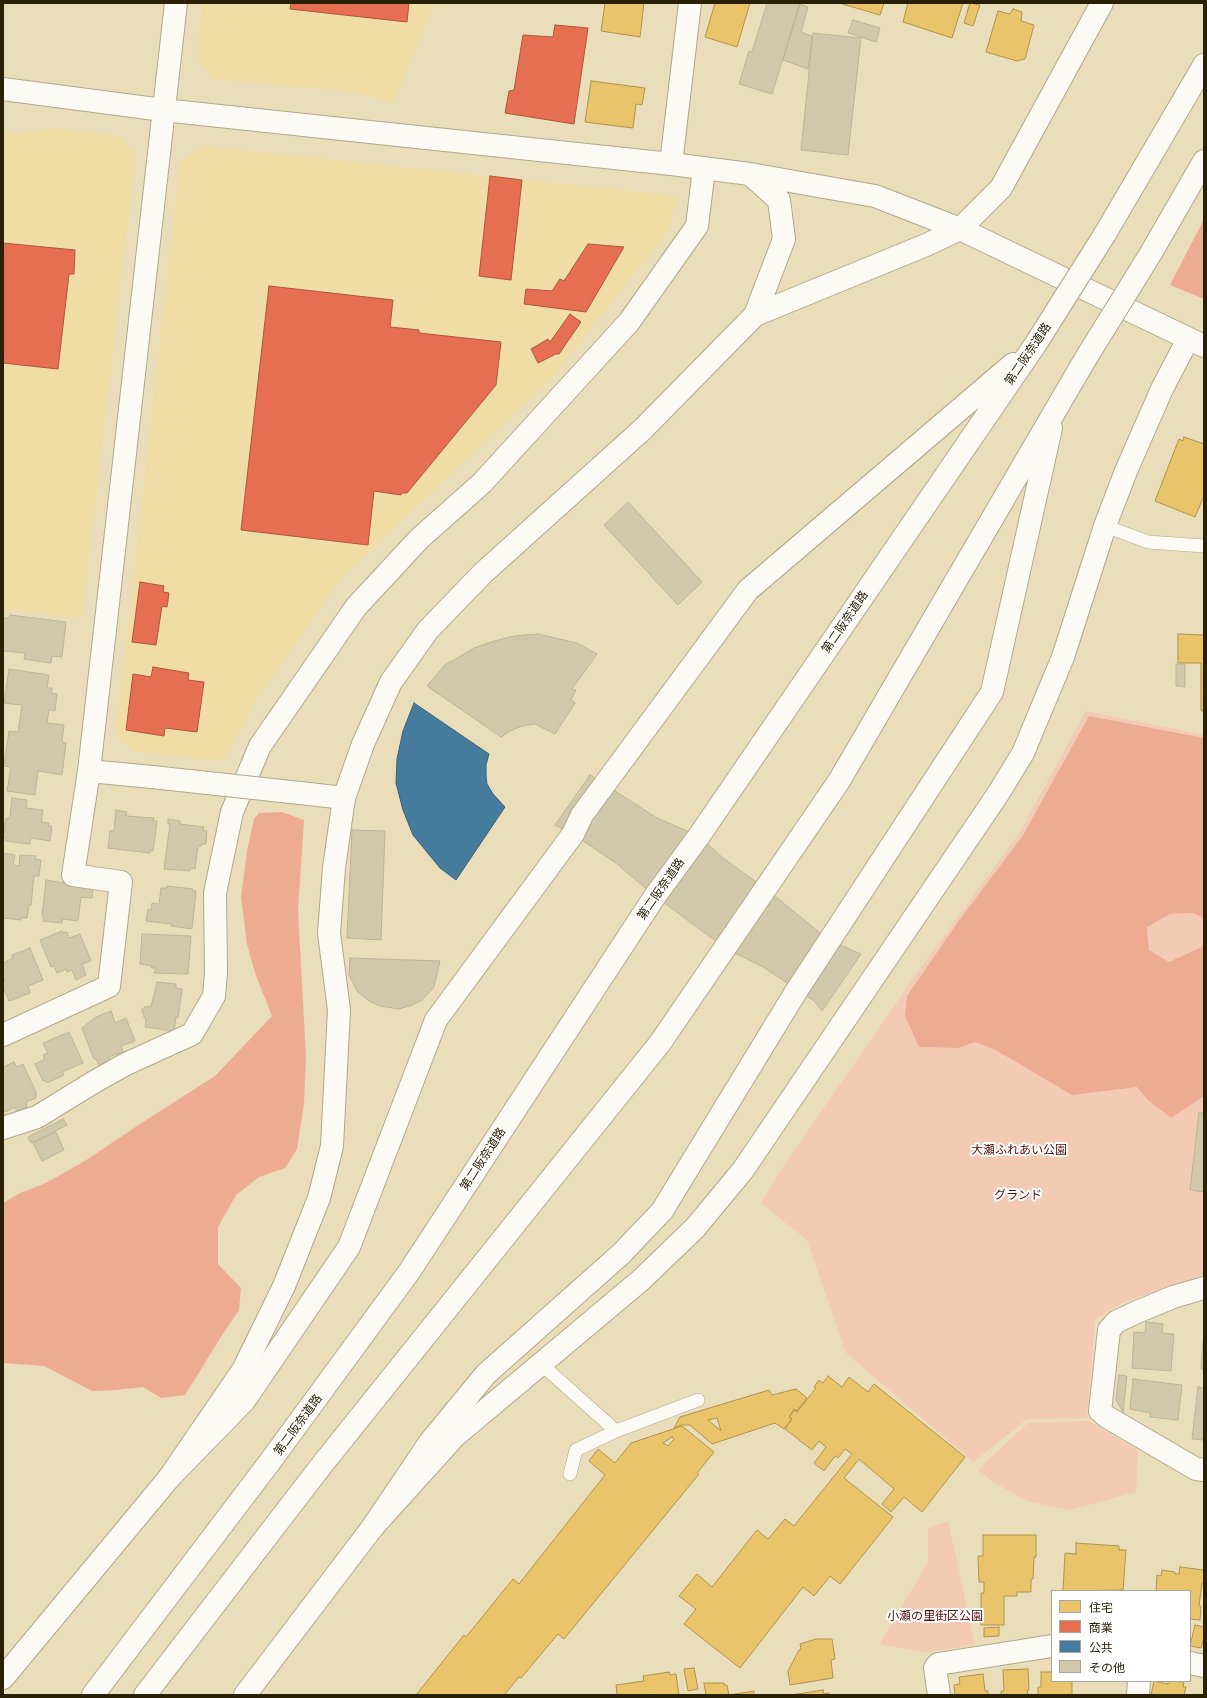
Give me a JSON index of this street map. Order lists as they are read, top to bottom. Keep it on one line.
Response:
{"streets":{"main road":["第二阪奈道路"]},"parks":["大瀬ふれあい公園","グランド","小瀬の里街区公園"],"legend":["住宅","商業","公共","その他"]}
